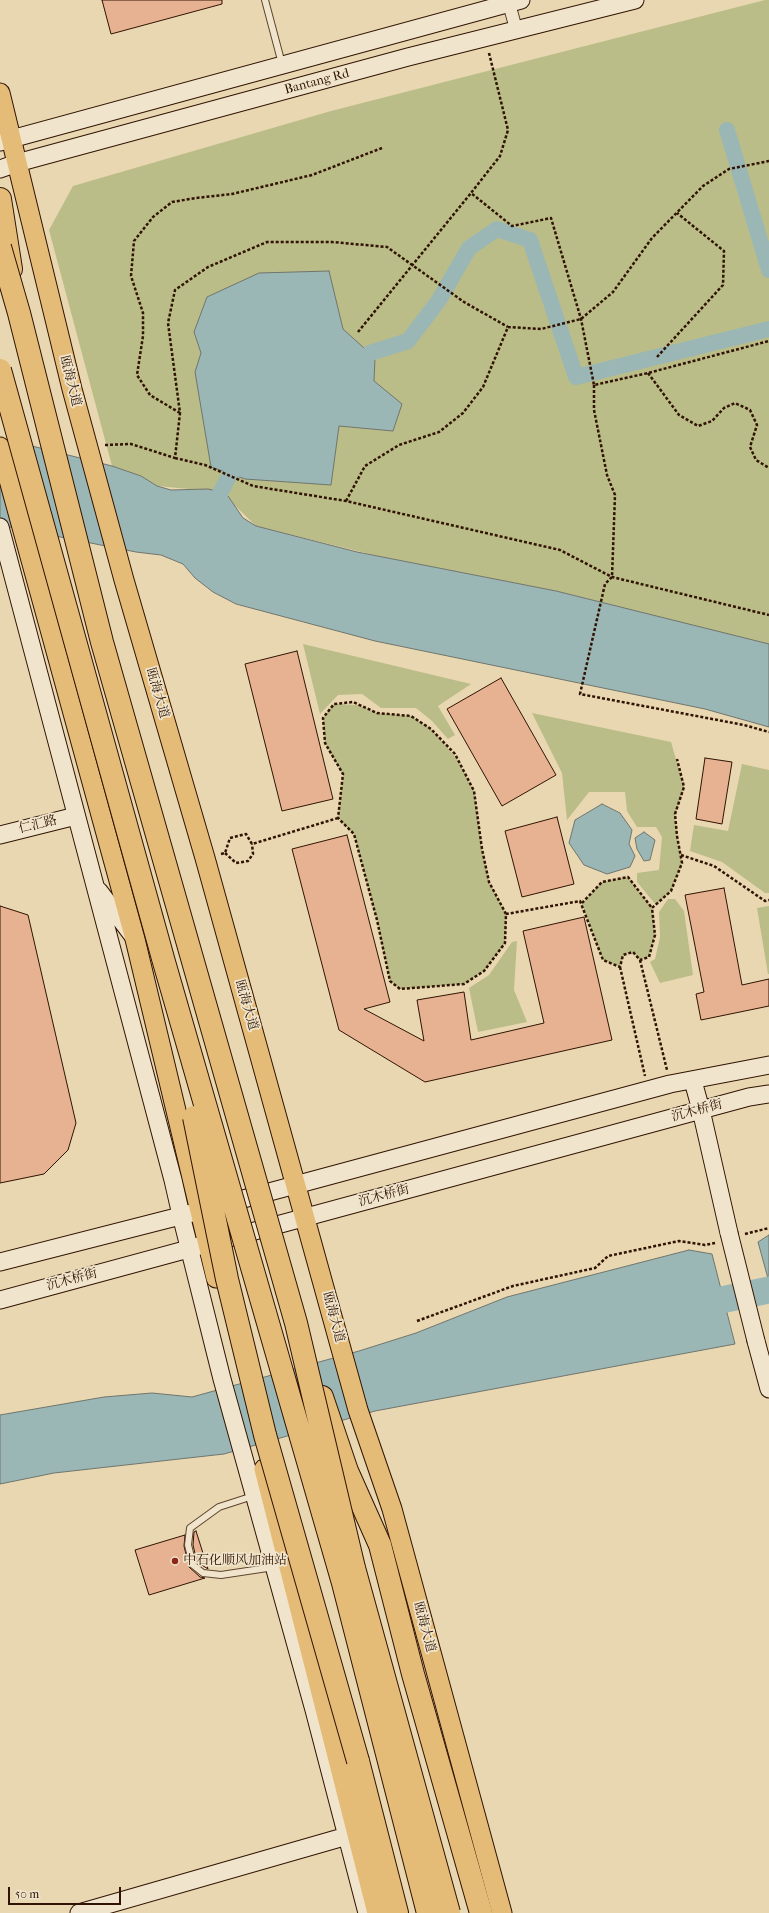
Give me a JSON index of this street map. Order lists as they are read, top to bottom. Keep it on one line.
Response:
{"streets":{"main road":["瓯海大道"],"street":["Bantang Rd","仁汇路","沉木桥街"]},"crossings":[["Bantang Rd","瓯海大道"],["瓯海大道","沉木桥街"]],"places":["中石化顺风加油站"],"scale_bar":"50 m"}
